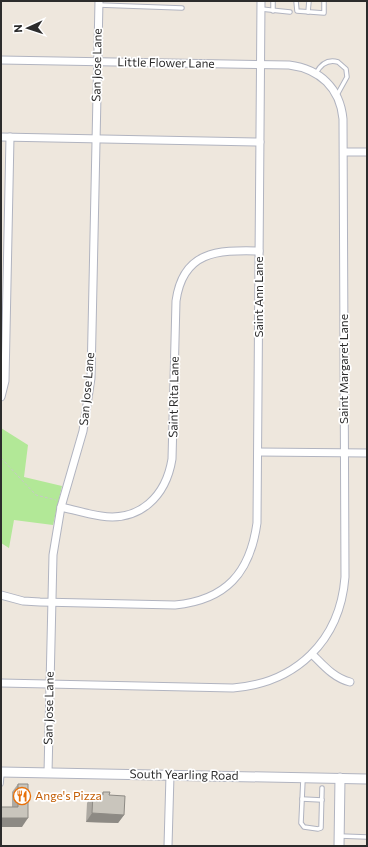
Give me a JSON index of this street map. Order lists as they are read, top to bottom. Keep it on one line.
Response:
{"streets":{"street":["Little Flower Lane","San Jose Lane","Saint Ann Lane","Saint Margaret Lane","Saint Rita Lane","South Yearling Road"]},"crossings":[["Little Flower Lane","San Jose Lane"],["Little Flower Lane","Saint Ann Lane"],["Little Flower Lane","Saint Margaret Lane"],["San Jose Lane","Saint Ann Lane"],["San Jose Lane","Saint Margaret Lane"],["San Jose Lane","Saint Rita Lane"],["San Jose Lane","South Yearling Road"],["Saint Ann Lane","Saint Rita Lane"]],"places":{"restaurant":["Ange's Pizza"]},"north":"left"}
